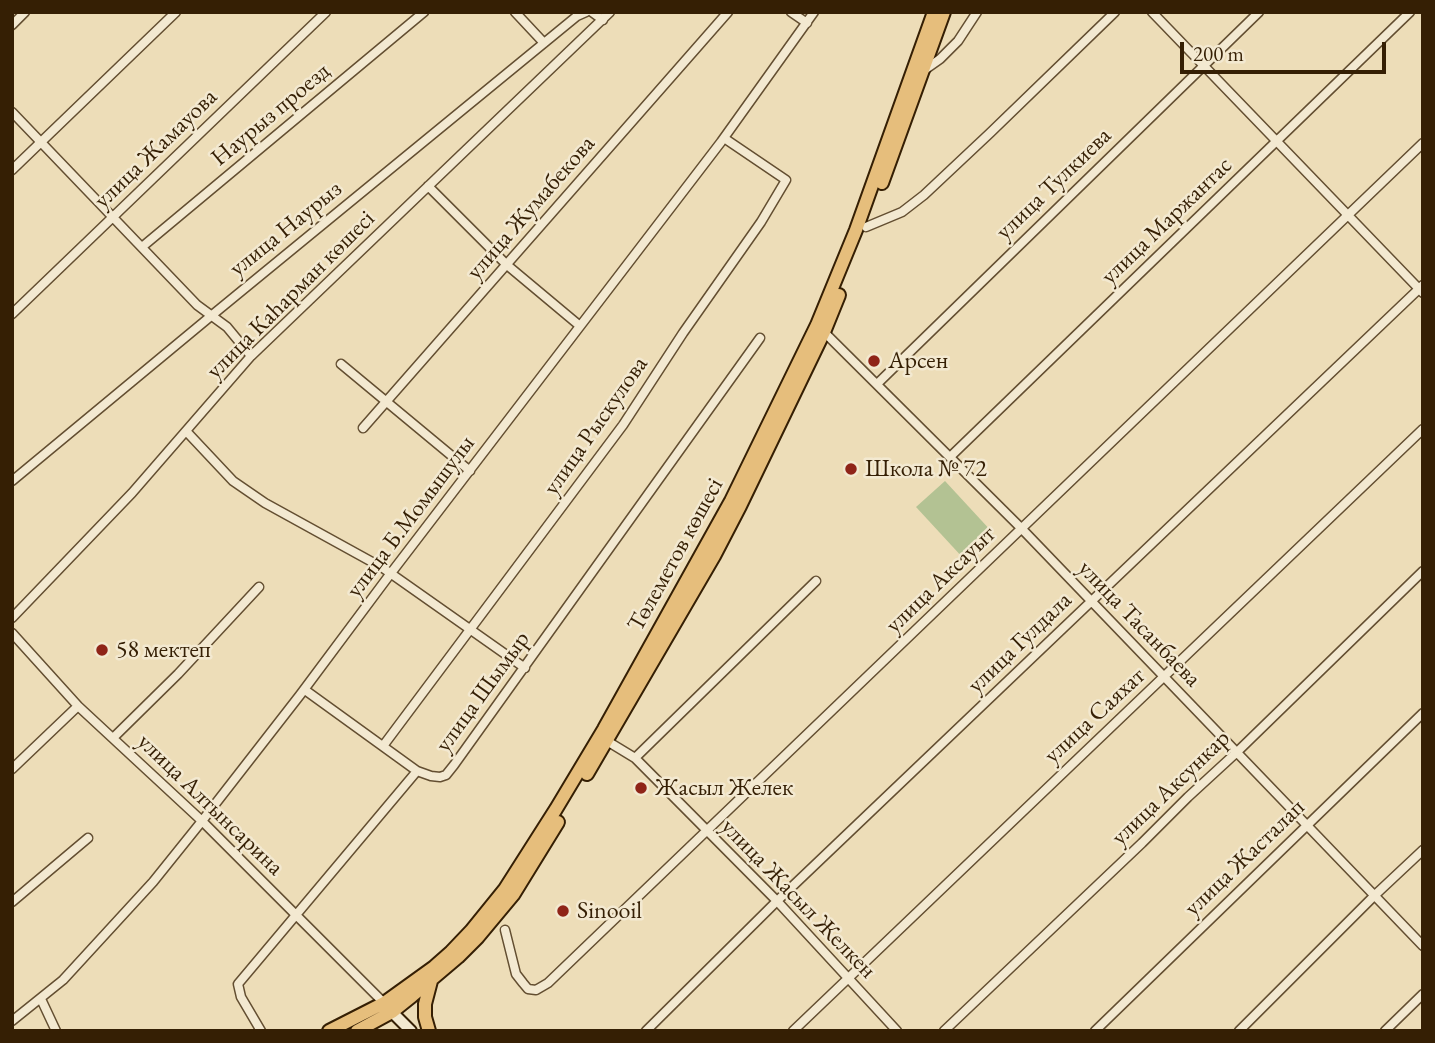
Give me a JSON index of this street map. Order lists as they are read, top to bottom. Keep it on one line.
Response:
{"streets":{"main road":["Төлеметов көшесі"],"street":["Наурыз проезд","улица Жамауова","улица Тулкиева","улица Жумабекова","улица Маржантас","улица Наурыз","улица Каһарман көшесі","улица Рыскулова","улица Б.Момышулы","улица Аксауыт","улица Тасанбаева","улица Гулдала","улица Шымыр","улица Саяхат","улица Аксункар","улица Алтынсарина","улица Жасталап","улица Жасыл Желкен"]},"crossings":[["улица Тулкиева","улица Тасанбаева"],["улица Маржантас","улица Тасанбаева"],["улица Рыскулова","улица Б.Момышулы"],["улица Б.Момышулы","улица Алтынсарина"],["Төлеметов көшесі","улица Тасанбаева"],["Төлеметов көшесі","улица Алтынсарина"],["Төлеметов көшесі","улица Жасыл Желкен"],["улица Аксауыт","улица Тасанбаева"],["улица Аксауыт","улица Жасыл Желкен"],["улица Тасанбаева","улица Гулдала"],["улица Тасанбаева","улица Саяхат"],["улица Тасанбаева","улица Аксункар"],["улица Тасанбаева","улица Жасталап"],["улица Гулдала","улица Жасыл Желкен"],["улица Шымыр","улица Алтынсарина"],["улица Саяхат","улица Жасыл Желкен"]],"places":["Арсен","Школа № 72","58 мектеп","Жасыл Желек","Sinooil"],"scale_bar":"200 m"}
